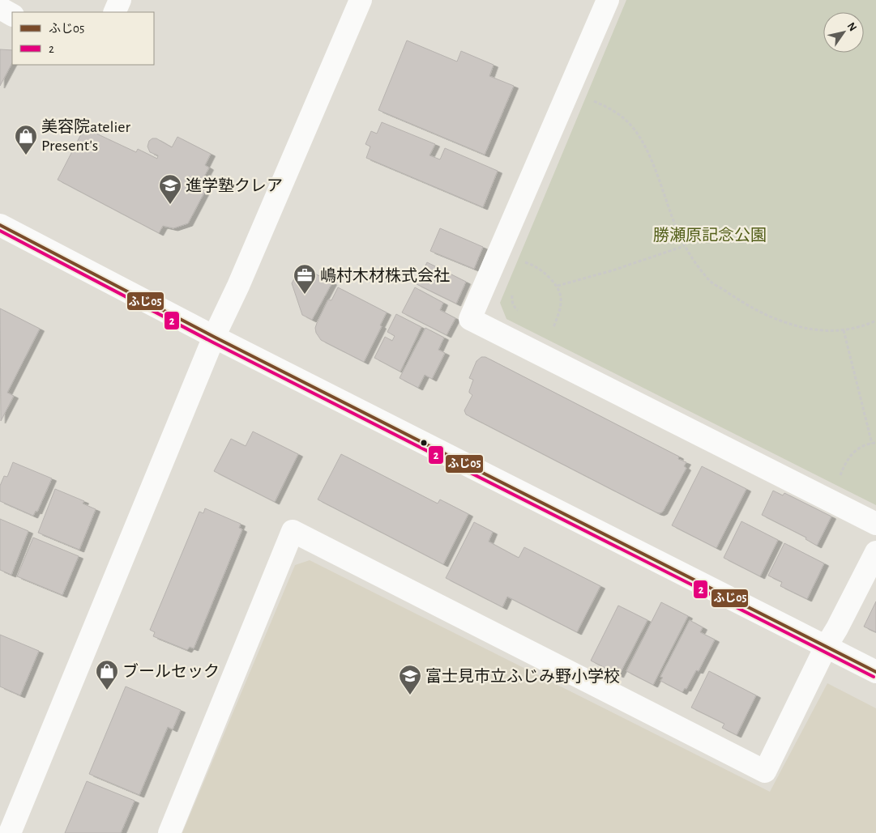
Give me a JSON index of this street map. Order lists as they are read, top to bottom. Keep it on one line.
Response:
{"parks":["勝瀬原記念公園"],"places":{"shop":["美容院atelier Present's","ブールセック"],"school or university":["進学塾クレア","富士見市立ふじみ野小学校"],"office":["嶋村木材株式会社"]},"lines":["transit line ふじ05","transit line 2"],"legend":["ふじ05","2"],"north":"top right"}
